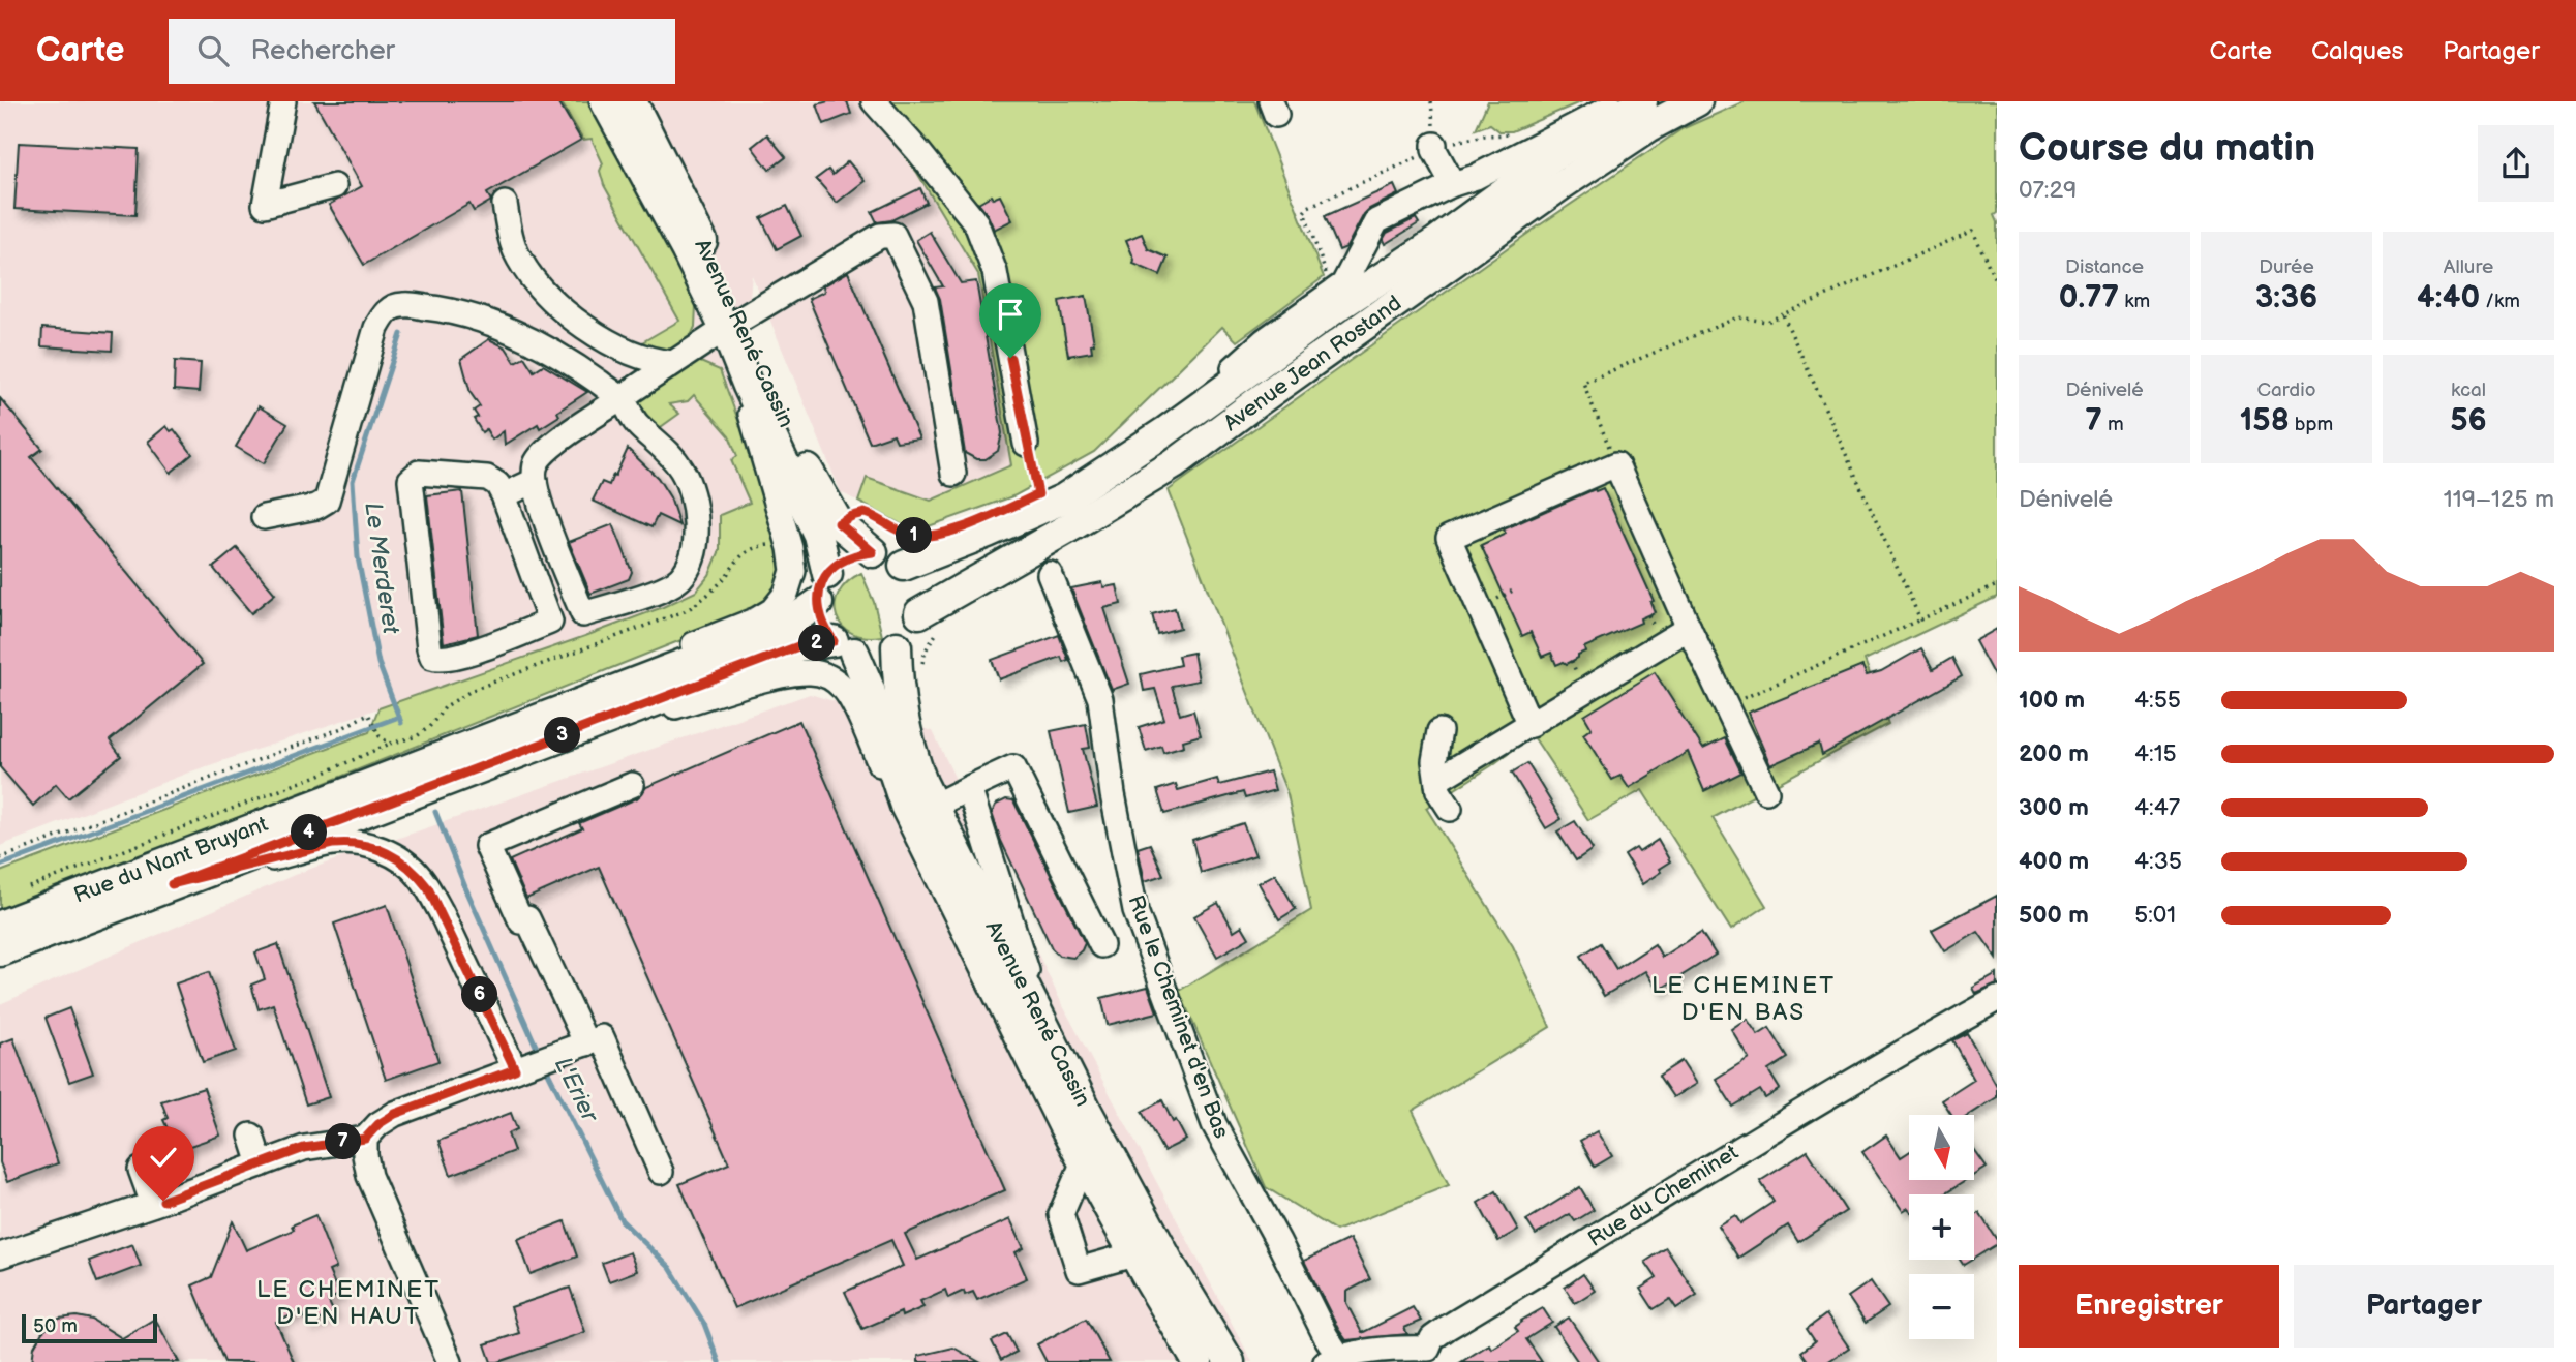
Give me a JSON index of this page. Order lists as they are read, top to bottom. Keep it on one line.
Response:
{"streets":{"main road":["Avenue René Cassin","Avenue Jean Rostand","Rue du Nant Bruyant"],"street":["Rue le Cheminet d'en Bas","Rue du Cheminet"]},"crossings":[["Avenue René Cassin","Avenue Jean Rostand"],["Avenue René Cassin","Rue du Nant Bruyant"],["Avenue Jean Rostand","Rue du Nant Bruyant"],["Rue le Cheminet d'en Bas","Rue du Cheminet"]],"districts":["LE CHEMINET D'EN BAS","LE CHEMINET D'EN HAUT"],"water":["Le Merderet","L'Erier"],"scale_bar":"50 m","north":"bottom","page":{"header":"Carte","search":"Rechercher","nav":["Carte","Calques","Partager"],"heading":["Course du matin","07:29"],"stats":[["Distance","0.77 km"],["Durée","3:36"],["Allure","4:40 /km"],["Dénivelé","7 m"],["Cardio","158 bpm"],["kcal","56"]],"chart":["Dénivelé","119–125 m"],"pins":["1","2","3","4","6","7"],"list":[{"name":"100 m","note":"4:55"},{"name":"200 m","note":"4:15"},{"name":"300 m","note":"4:47"},{"name":"400 m","note":"4:35"},{"name":"500 m","note":"5:01"}],"map_buttons":["+","−"],"buttons":["Enregistrer","Partager"],"scale":"50 m"}}
